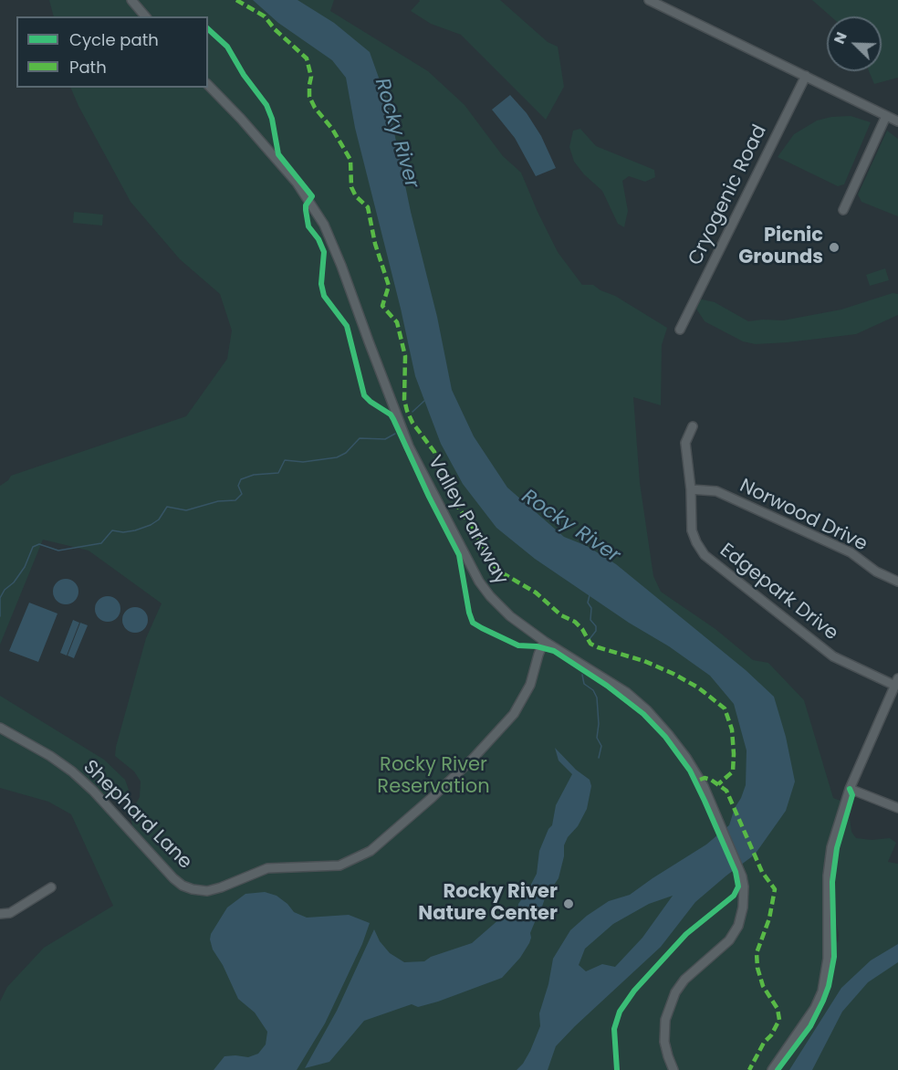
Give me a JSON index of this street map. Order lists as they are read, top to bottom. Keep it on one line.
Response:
{"streets":{"street":["Cryogenic Road","Norwood Drive","Valley Parkway","Edgepark Drive","Shephard Lane"]},"crossings":[["Norwood Drive","Edgepark Drive"],["Valley Parkway","Shephard Lane"]],"water":["Rocky River"],"parks":["Rocky River Reservation"],"places":["Picnic Grounds","Rocky River Nature Center"],"legend":["Cycle path","Path"],"north":"top left"}
